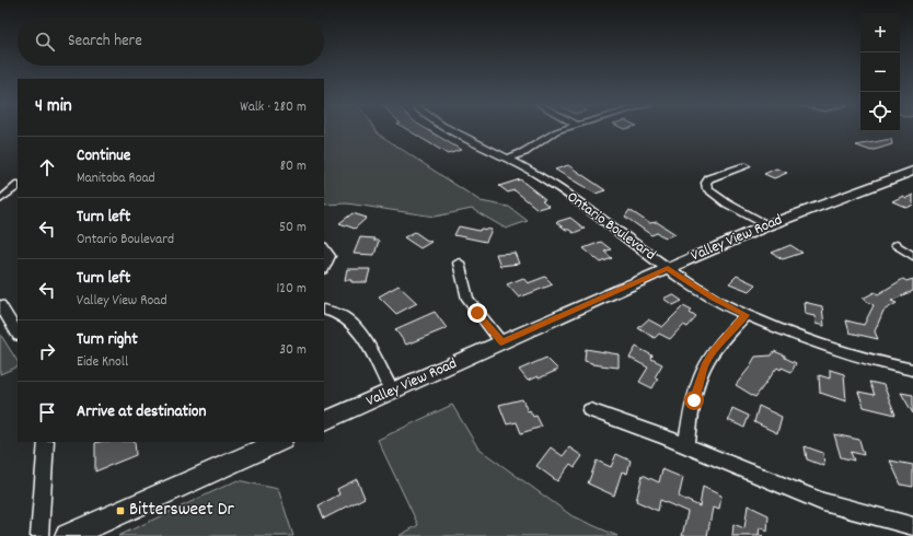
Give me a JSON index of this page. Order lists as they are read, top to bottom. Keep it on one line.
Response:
{"streets":{"main road":["Valley View Road"],"street":["Ontario Boulevard"]},"crossings":[["Ontario Boulevard","Valley View Road"]],"places":{"transit":["Bittersweet Dr"]},"page":{"map_buttons":["+","−"],"search":"Search here","heading":["4 min","Walk · 280 m"],"list":[["Continue","Manitoba Road","80 m"],["Turn left","Ontario Boulevard","50 m"],["Turn left","Valley View Road","120 m"],["Turn right","Eide Knoll","30 m"],"Arrive at destination"]}}
